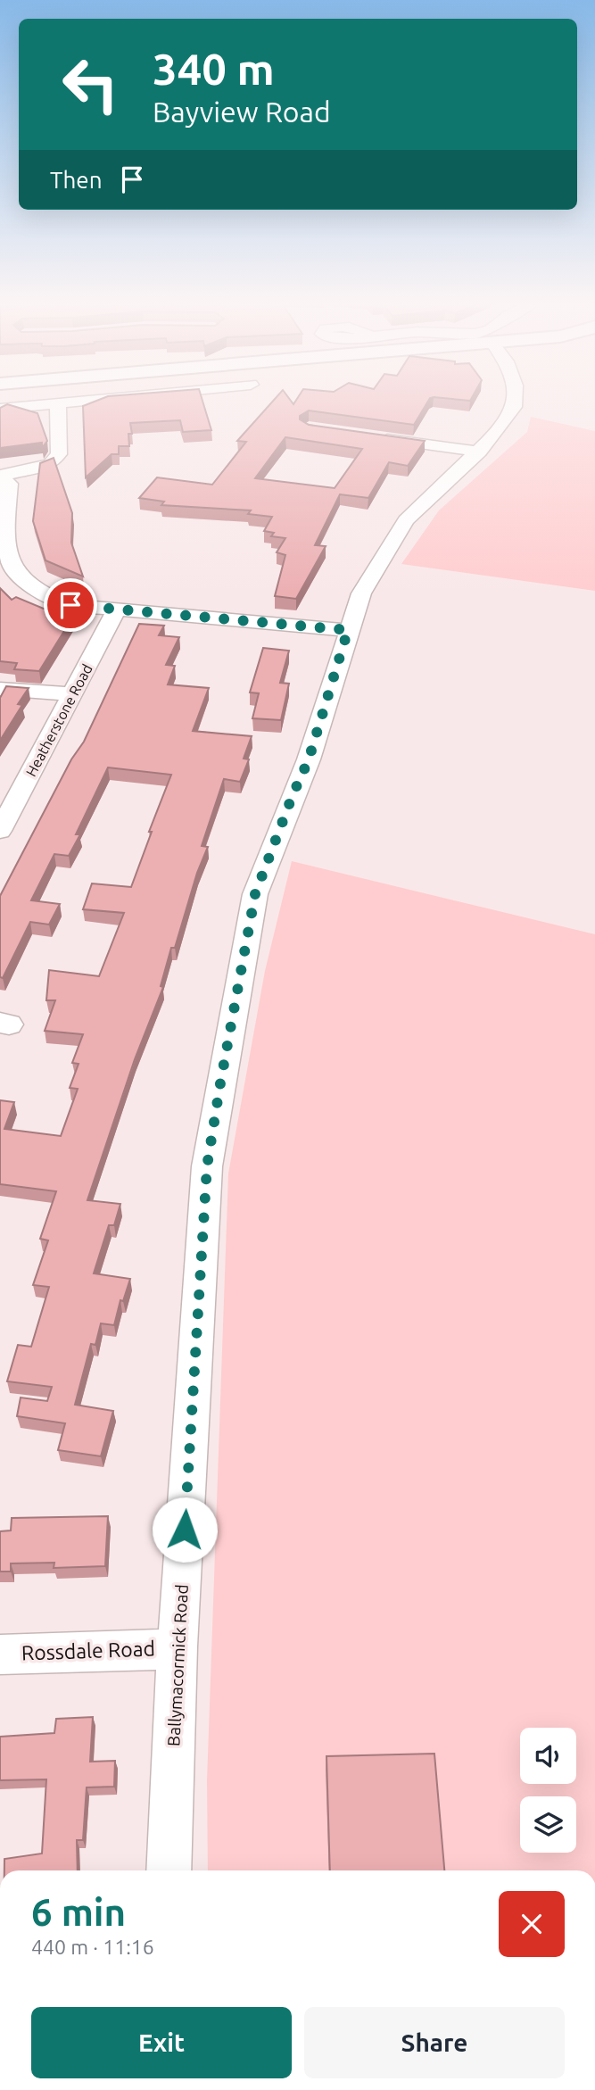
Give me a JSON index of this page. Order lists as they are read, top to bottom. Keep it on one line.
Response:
{"streets":{"street":["Heatherstone Road","Rossdale Road","Ballymacormick Road"]},"crossings":[["Rossdale Road","Ballymacormick Road"]],"page":{"turn":["340 m","Bayview Road"],"then":"Then","heading":["6 min","440 m · 11:16"],"buttons":["Exit","Share"]}}
